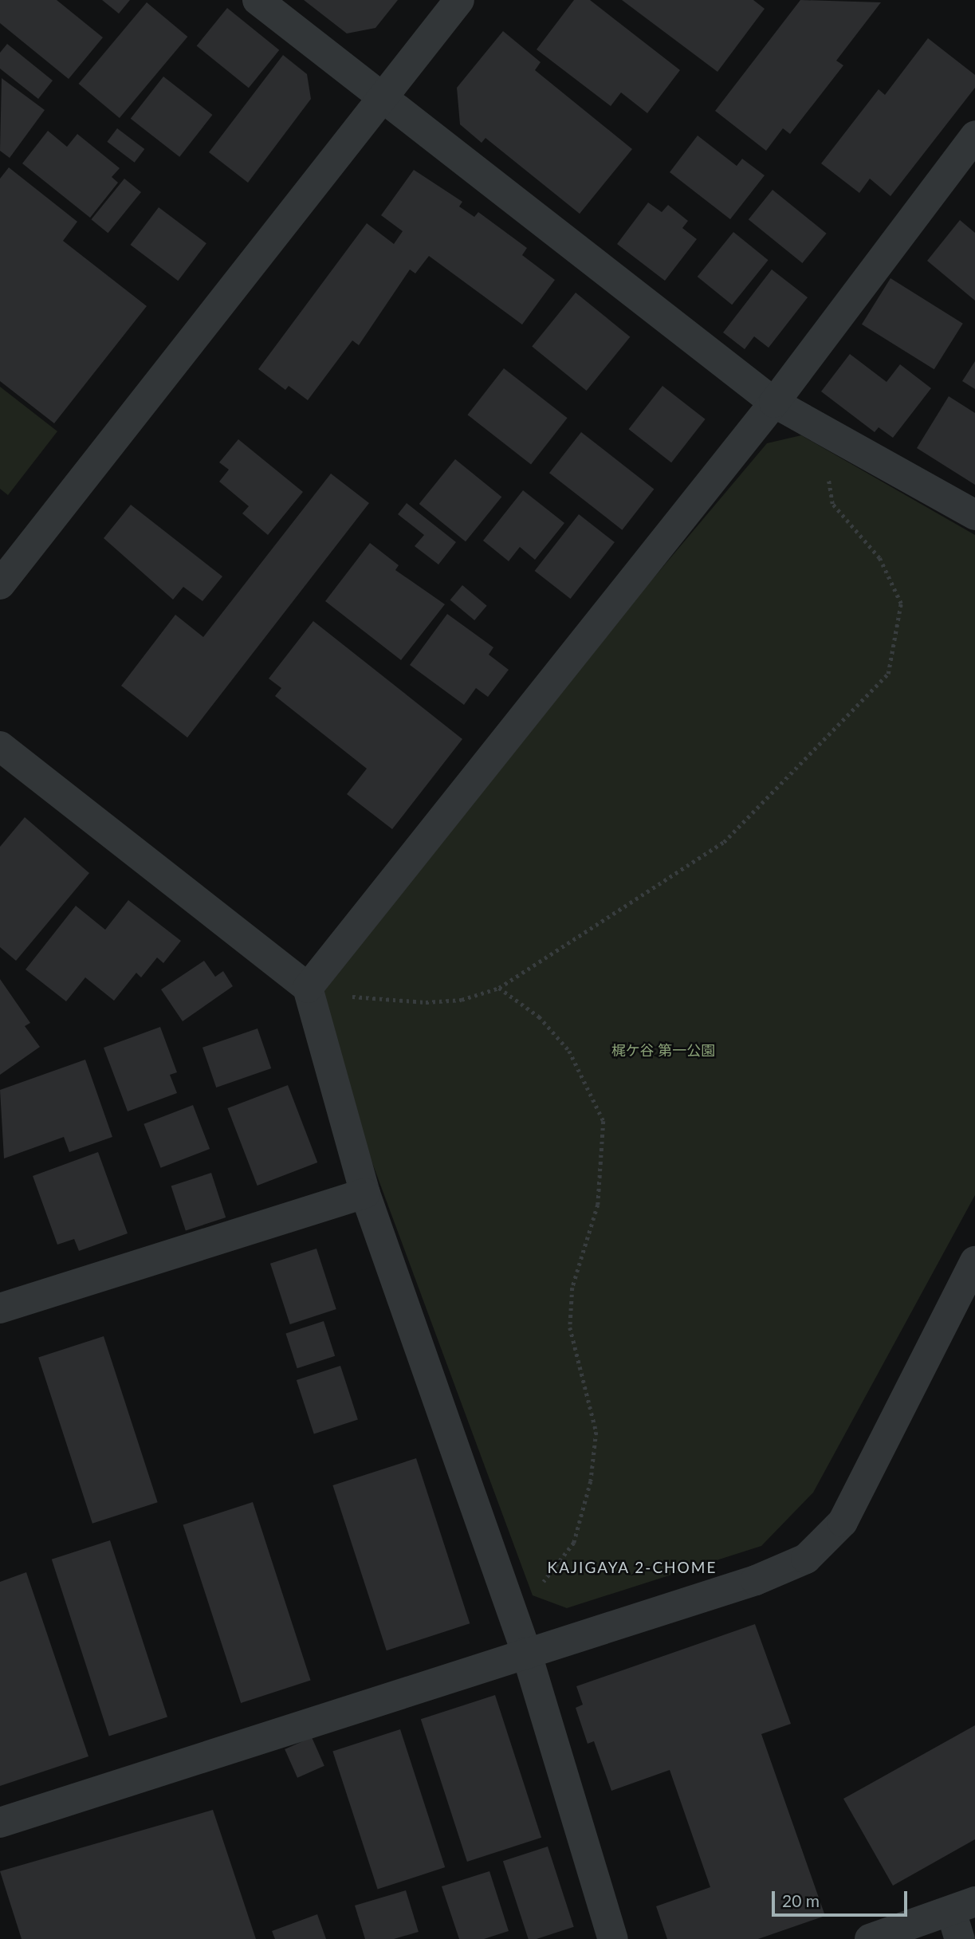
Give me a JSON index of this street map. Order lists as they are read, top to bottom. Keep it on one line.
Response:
{"districts":["KAJIGAYA 2-CHOME"],"parks":["梶ケ谷 第一公園"],"scale_bar":"20 m"}
